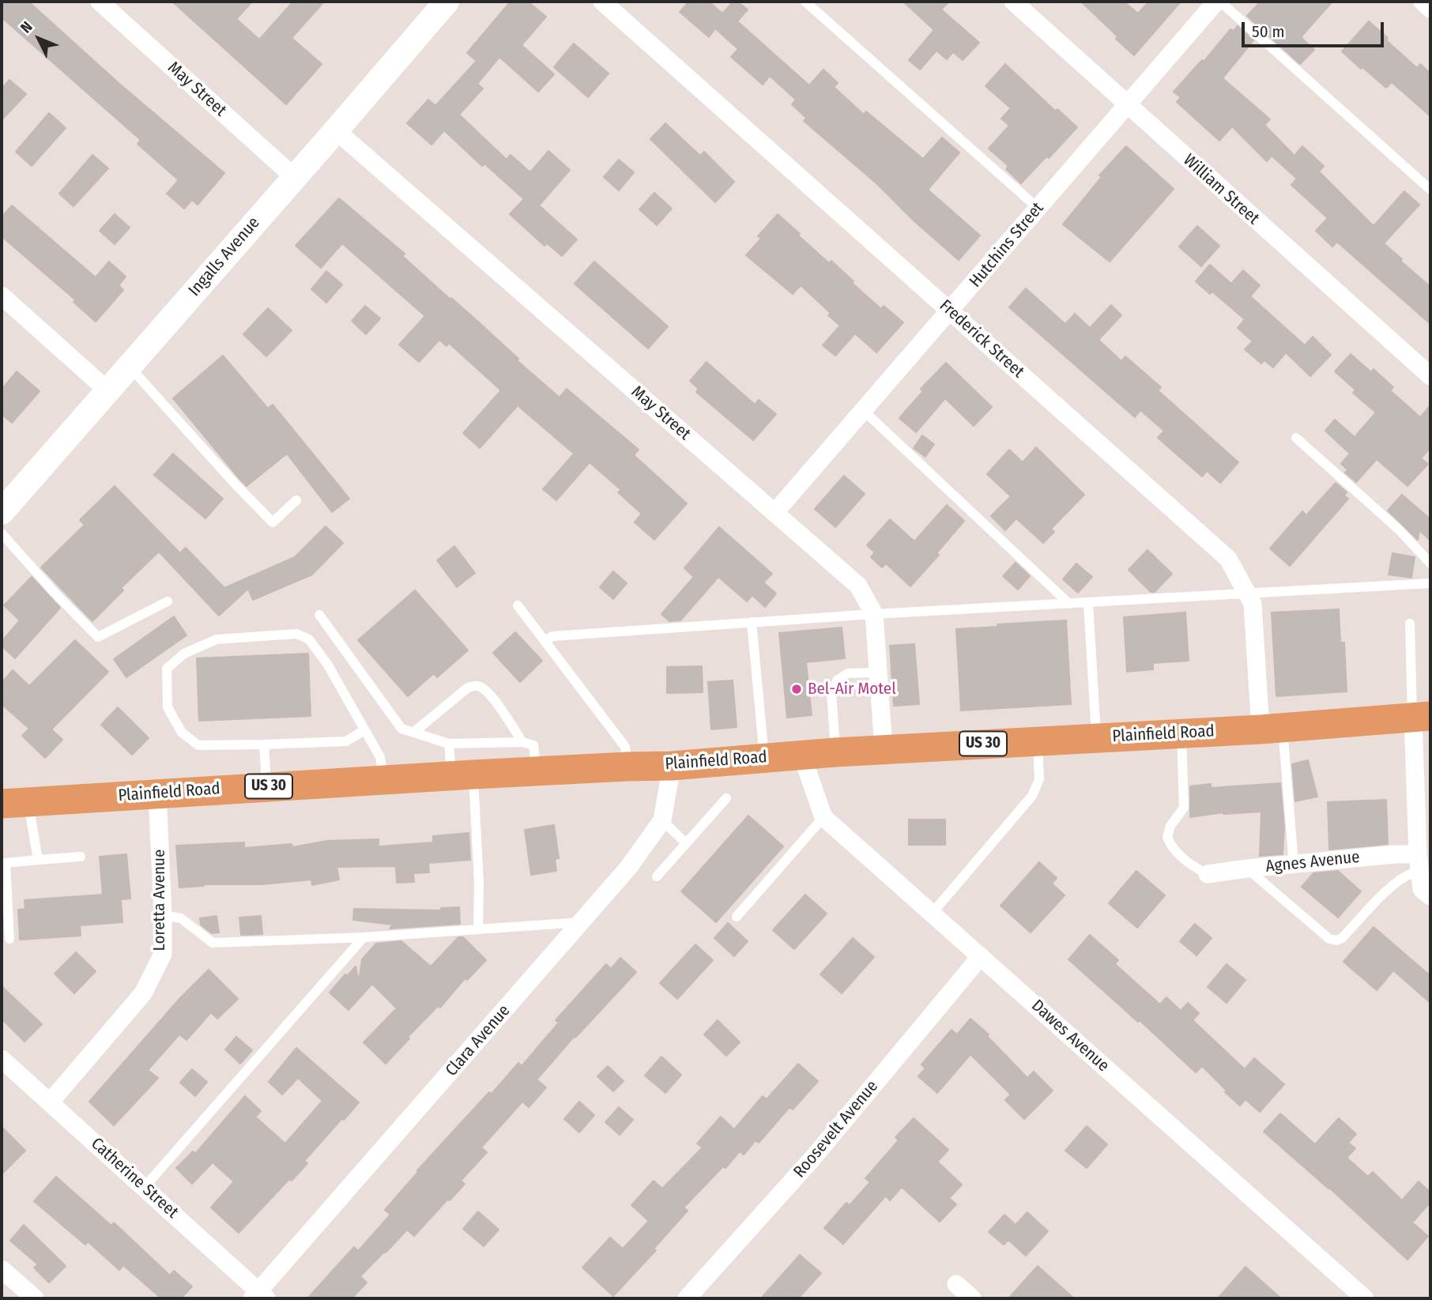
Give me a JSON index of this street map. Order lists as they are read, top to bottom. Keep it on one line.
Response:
{"streets":{"main road":["Plainfield Road","US 30"],"street":["May Street","William Street","Hutchins Street","Ingalls Avenue","Frederick Street","Agnes Avenue","Loretta Avenue","Dawes Avenue","Clara Avenue","Roosevelt Avenue","Catherine Street"]},"crossings":[["May Street","Hutchins Street"],["May Street","Ingalls Avenue"],["May Street","Plainfield Road"],["William Street","Hutchins Street"],["Hutchins Street","Frederick Street"],["Frederick Street","Plainfield Road"],["Plainfield Road","Loretta Avenue"],["Plainfield Road","Dawes Avenue"],["Plainfield Road","Clara Avenue"],["Loretta Avenue","Catherine Street"],["Dawes Avenue","Roosevelt Avenue"],["Clara Avenue","Catherine Street"]],"places":["Bel-Air Motel"],"scale_bar":"50 m","north":"top left"}
